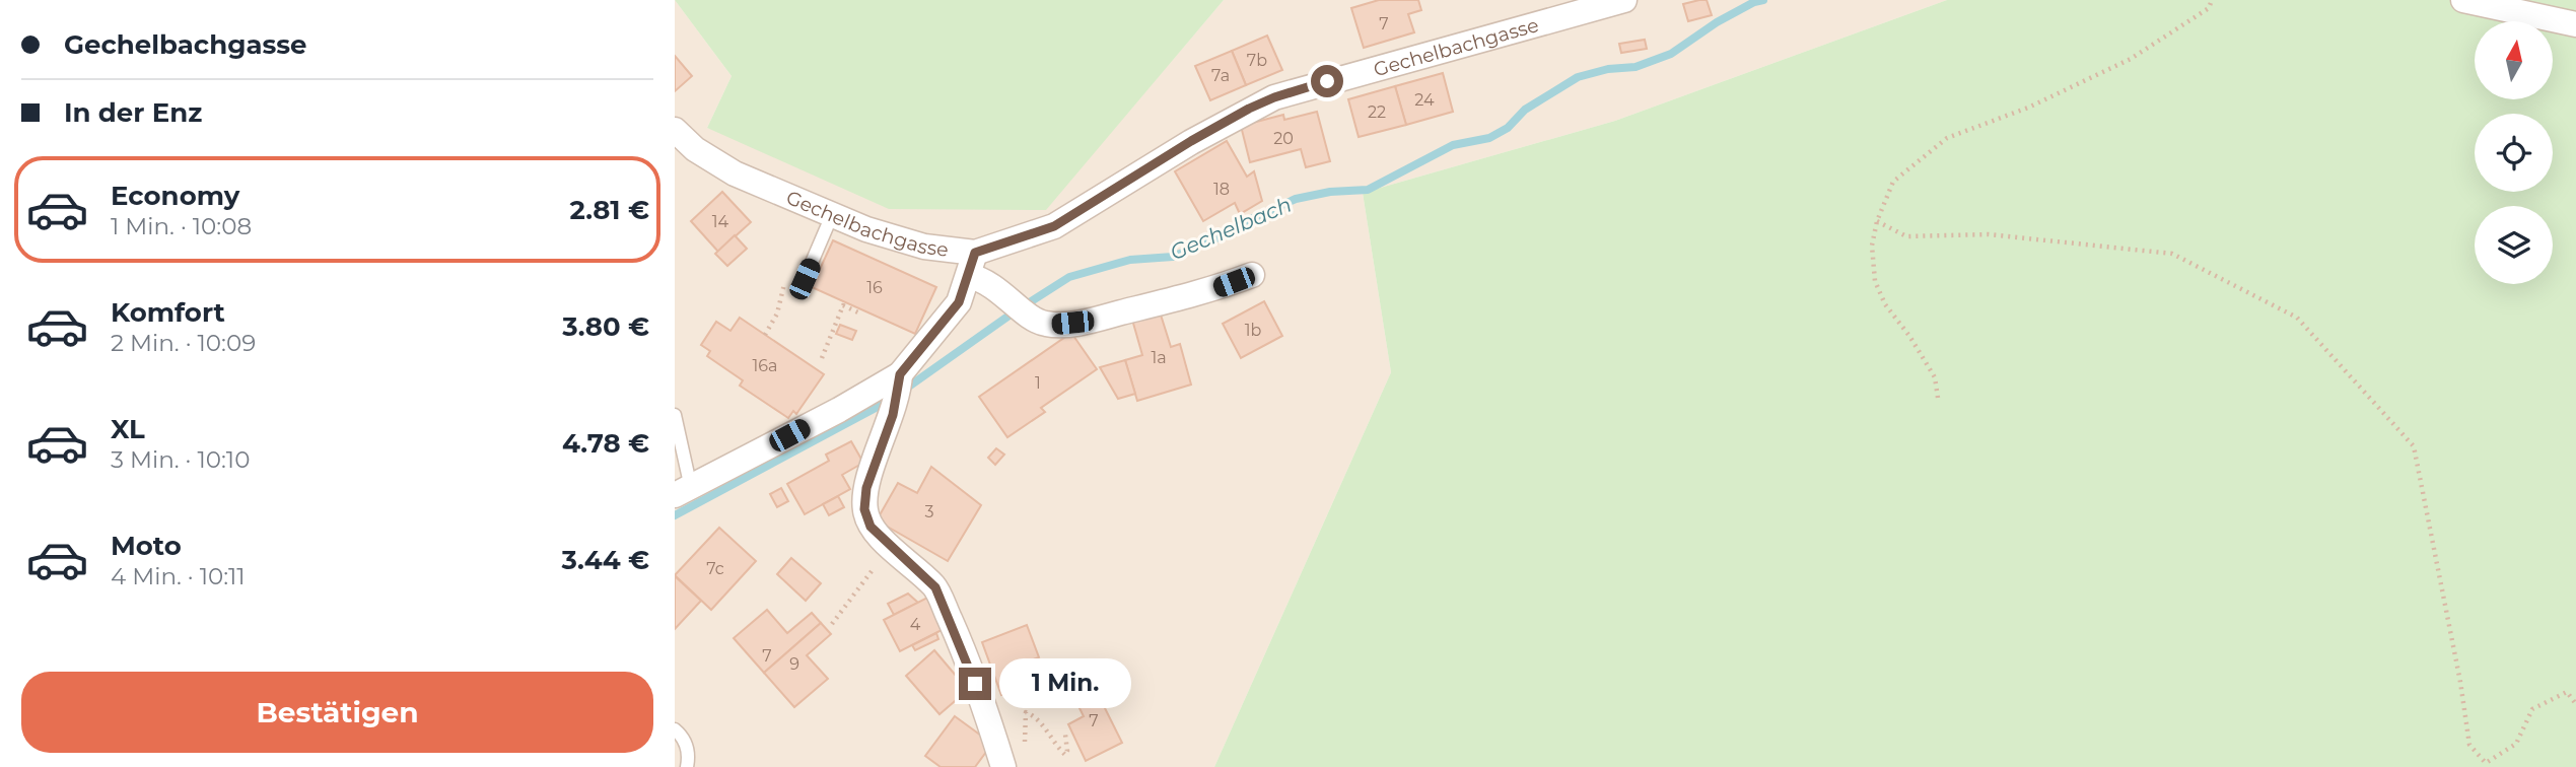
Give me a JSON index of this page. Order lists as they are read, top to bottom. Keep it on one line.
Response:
{"streets":{"street":["Gechelbachgasse"]},"water":["Gechelbach"],"house_numbers":["7","7b","7a","24","22","20","18","14","16","1b","1a","16a","1","3","7c","4","7","9","7"],"north":"top","page":{"banner":["Gechelbachgasse","In der Enz"],"list":[{"name":"Economy","note":"1 Min. · 10:08","value":"2.81 €"},{"name":"Komfort","note":"2 Min. · 10:09","value":"3.80 €"},{"name":"XL","note":"3 Min. · 10:10","value":"4.78 €"},{"name":"Moto","note":"4 Min. · 10:11","value":"3.44 €"}],"buttons":"Bestätigen","bubble":"1 Min."}}
